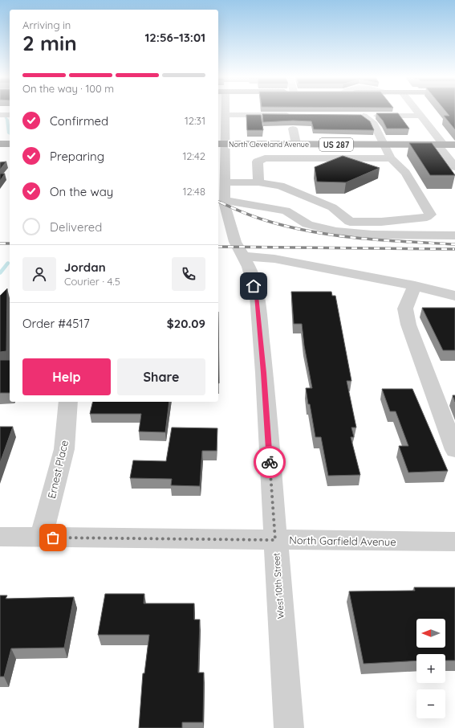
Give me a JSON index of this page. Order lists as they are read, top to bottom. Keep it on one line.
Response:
{"streets":{"highway":["North Cleveland Avenue","US 287"],"street":["Ernest Place","North Garfield Avenue","West 10th Street"]},"crossings":[["North Cleveland Avenue","West 10th Street"],["Ernest Place","North Garfield Avenue"],["North Garfield Avenue","West 10th Street"]],"north":"left","page":{"heading":["2 min","Arriving in","12:56–13:01"],"panel":["Jordan","Courier · 4.5","Order #4517","$20.09"],"bar":"On the way · 100 m","list":[["Confirmed","12:31"],["Preparing","12:42"],["On the way","12:48"],"Delivered"],"buttons":["Help","Share"],"map_buttons":["+","−"]}}
